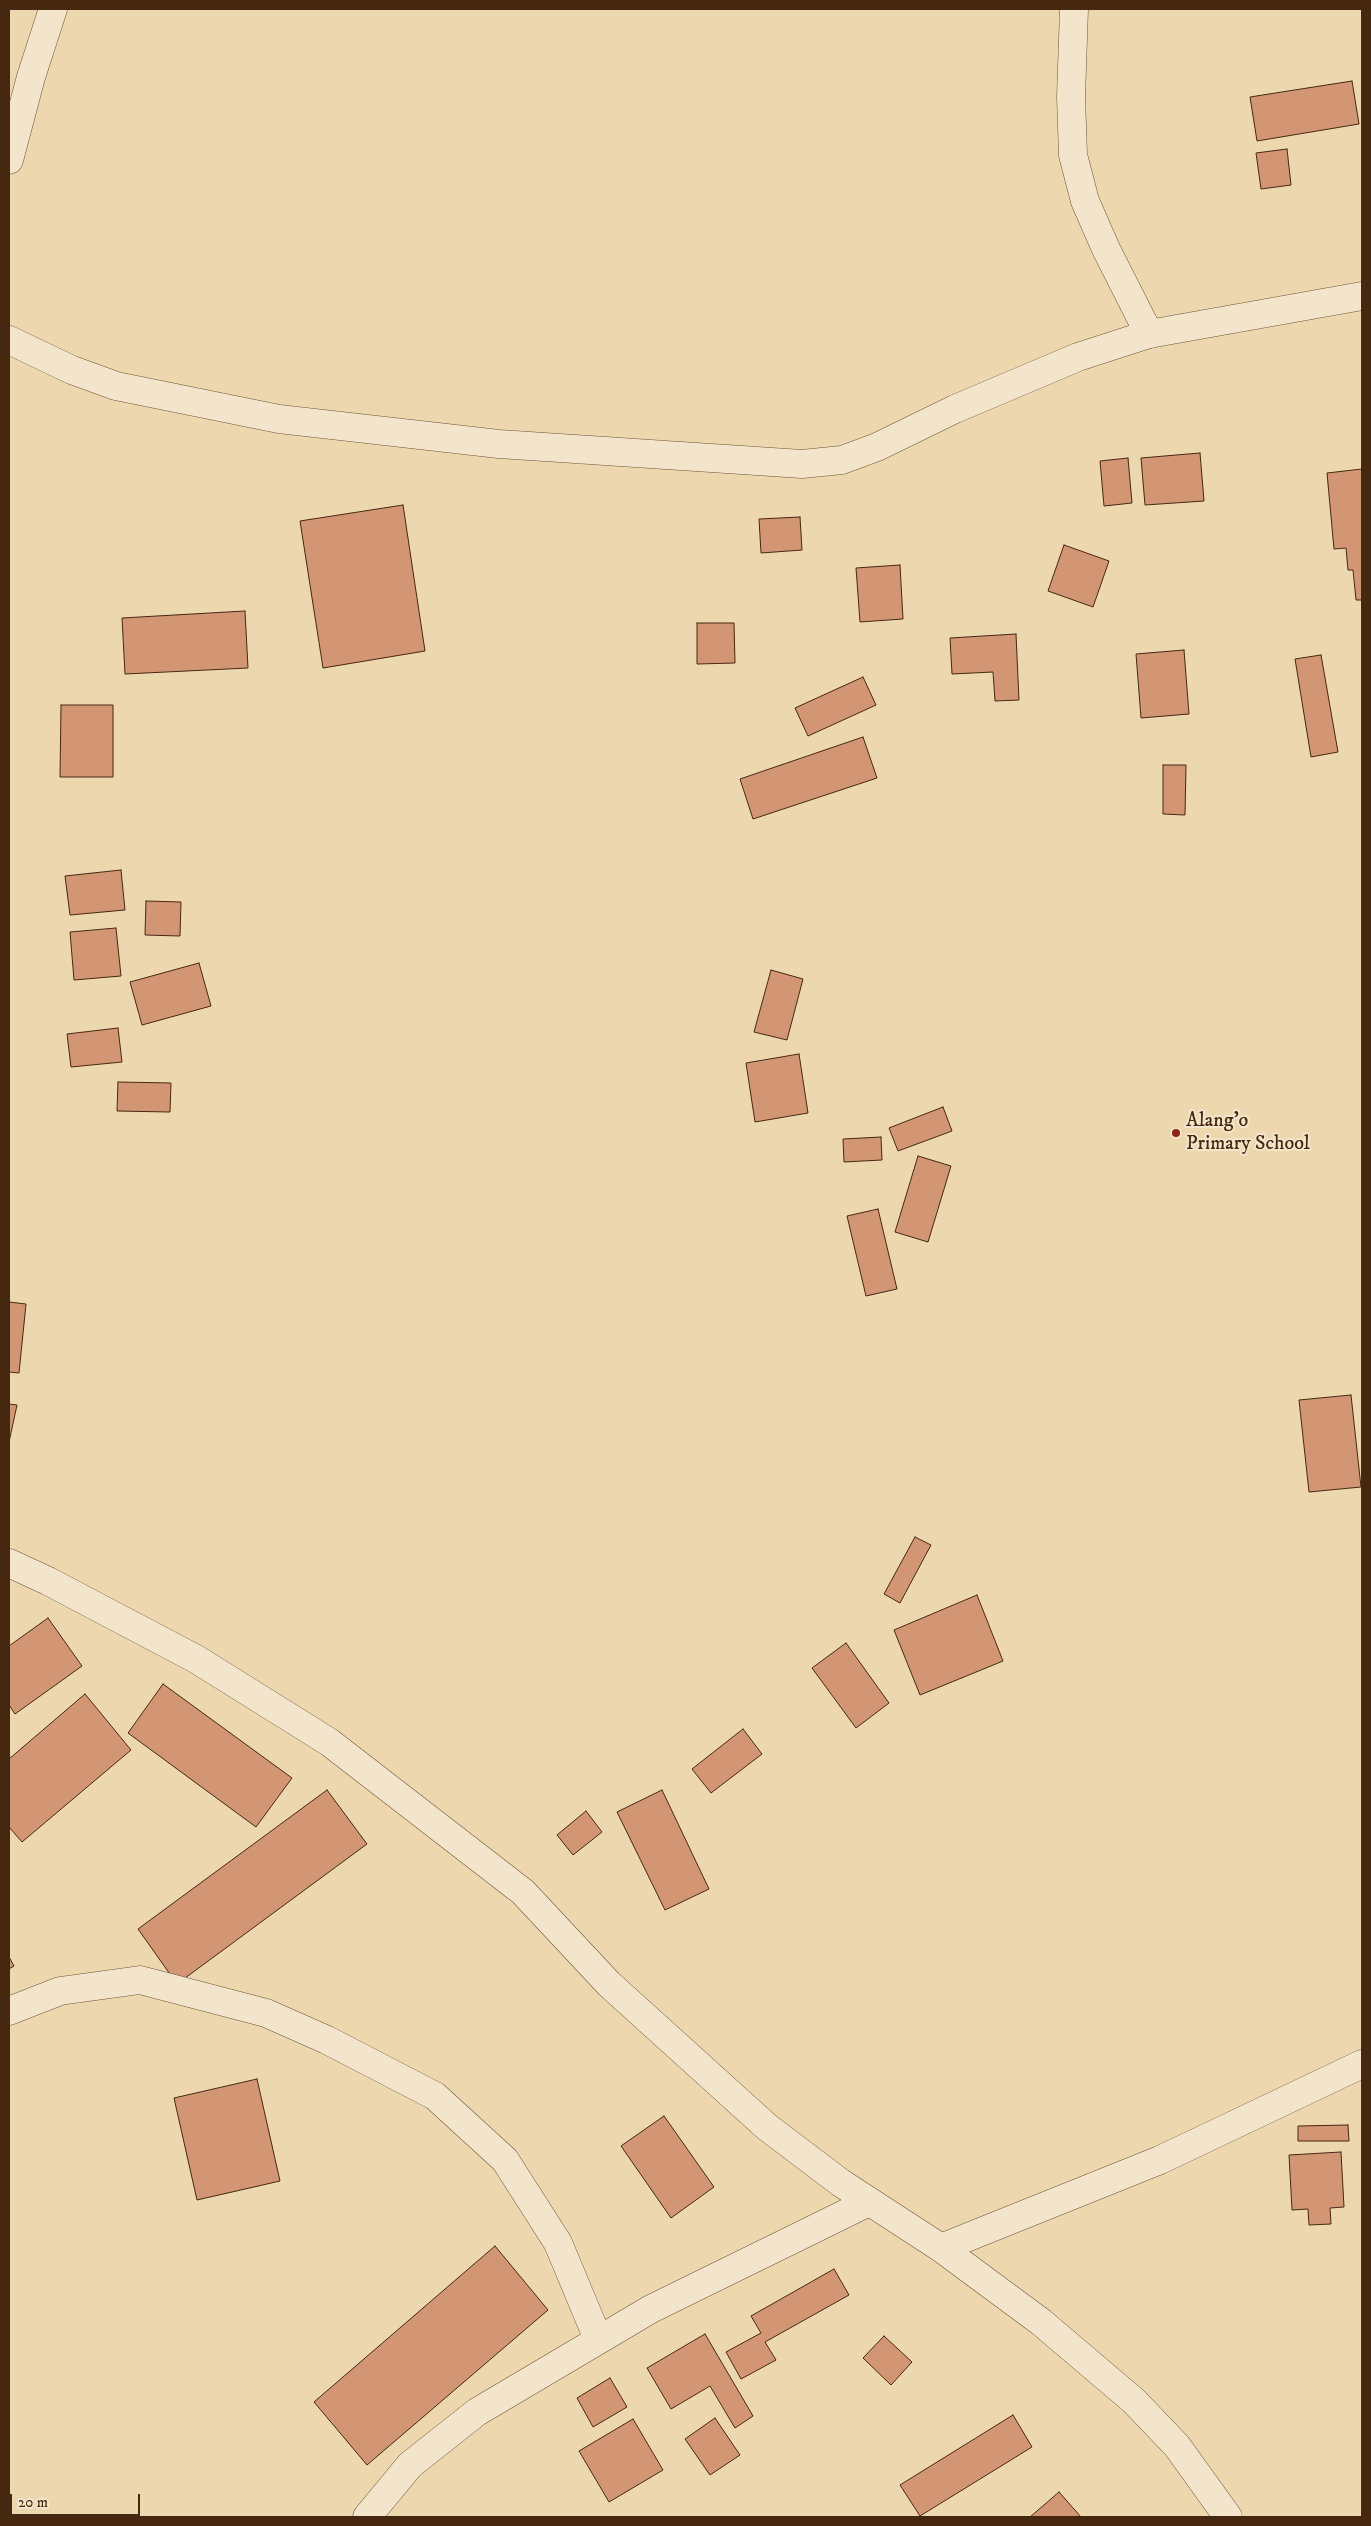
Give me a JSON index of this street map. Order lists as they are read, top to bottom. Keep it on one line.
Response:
{"places":["Alang'o Primary School"],"scale_bar":"20 m"}
